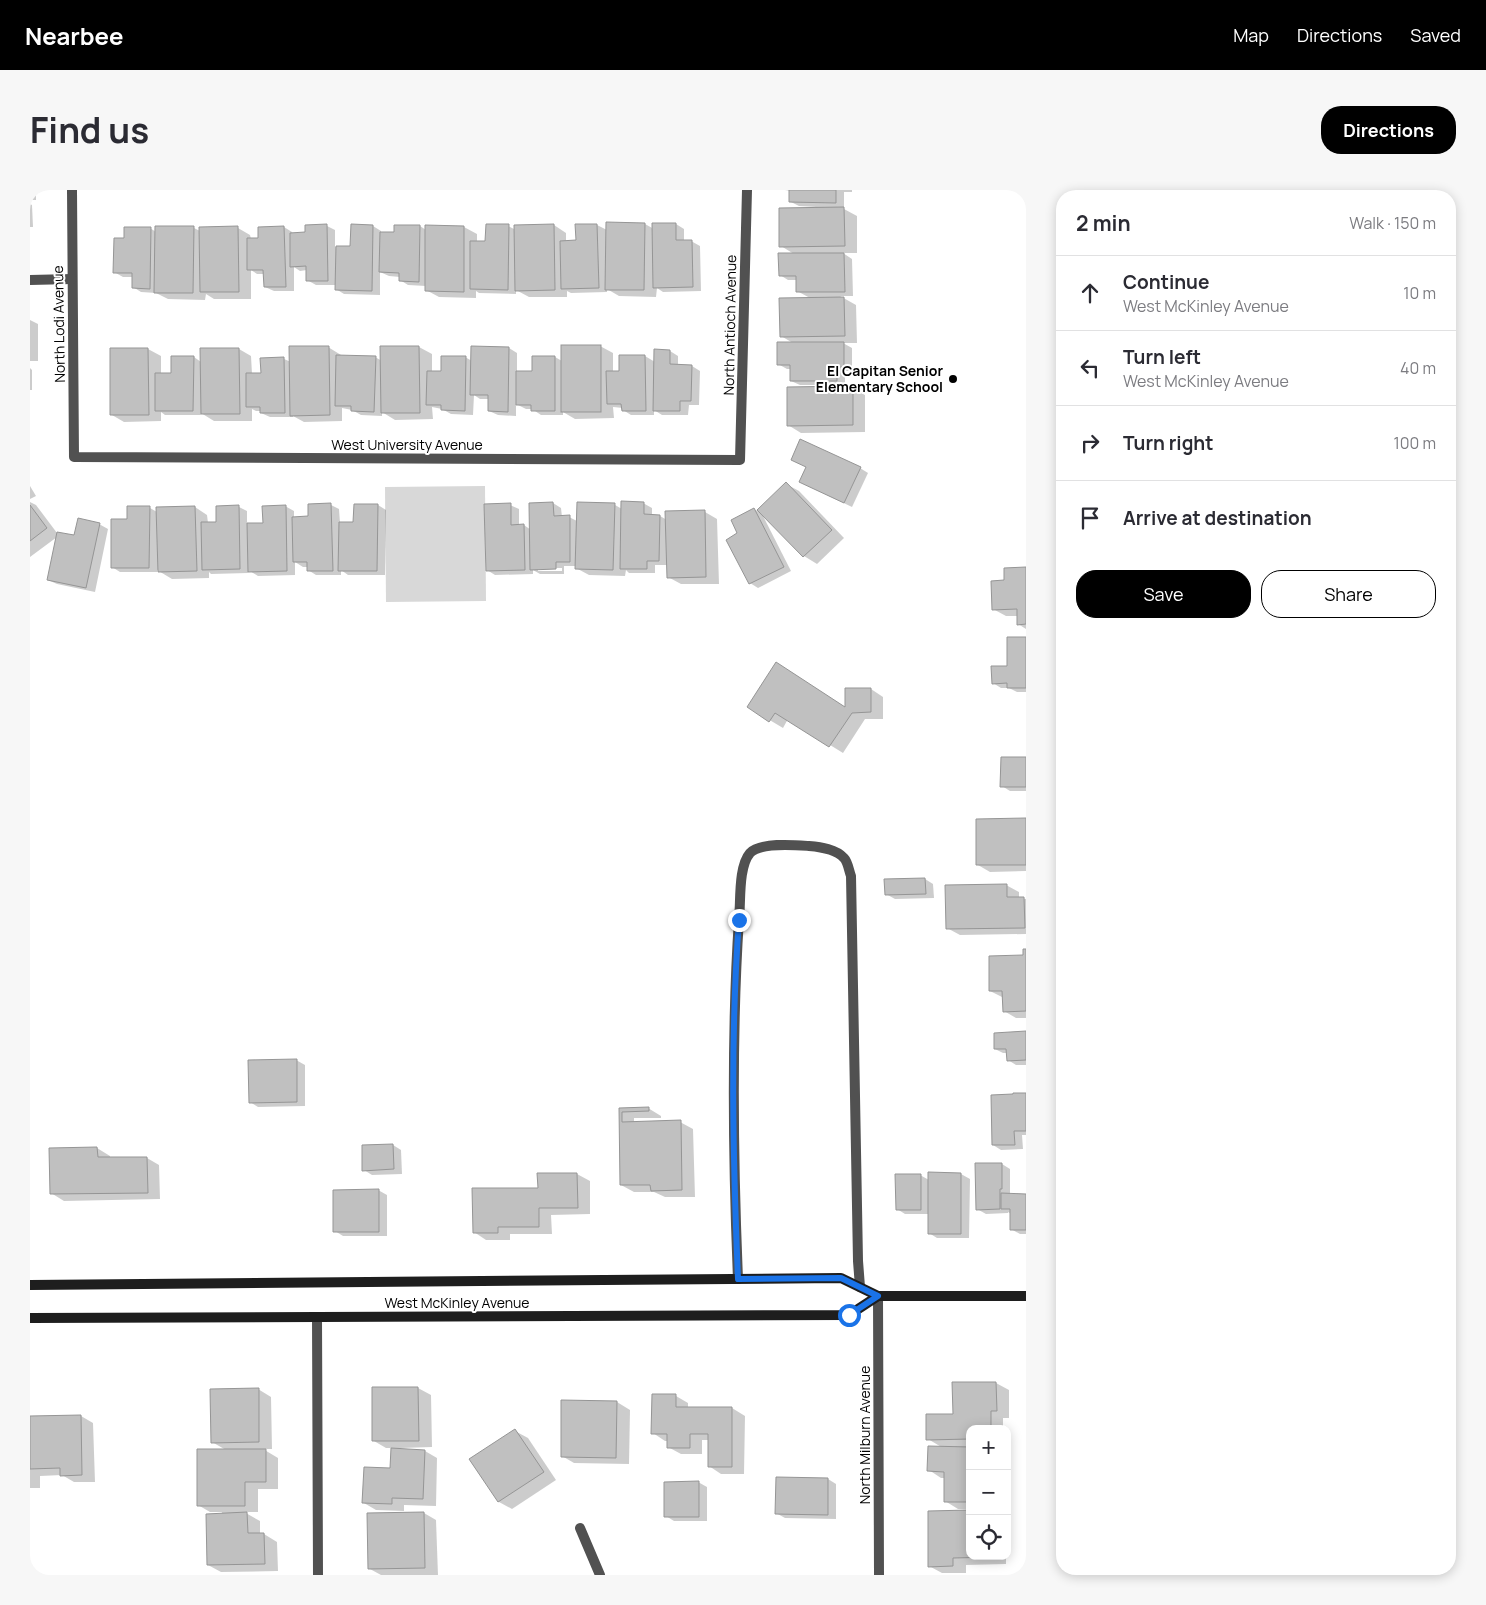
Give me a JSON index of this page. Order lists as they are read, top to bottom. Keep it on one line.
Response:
{"streets":{"main road":["West McKinley Avenue"],"street":["North Lodi Avenue","North Antioch Avenue","West University Avenue","North Milburn Avenue"]},"crossings":[["North Lodi Avenue","West University Avenue"],["North Antioch Avenue","West University Avenue"],["West McKinley Avenue","North Milburn Avenue"]],"places":["El Capitan Senior Elementary School"],"page":{"header":"Nearbee","nav":["Map","Directions","Saved"],"title":"Find us","buttons":["Directions",["Save","Share"]],"heading":["2 min","Walk · 150 m"],"list":[["Continue","West McKinley Avenue","10 m"],["Turn left","West McKinley Avenue","40 m"],["Turn right","100 m"],"Arrive at destination"],"map_buttons":["+","−"]}}
